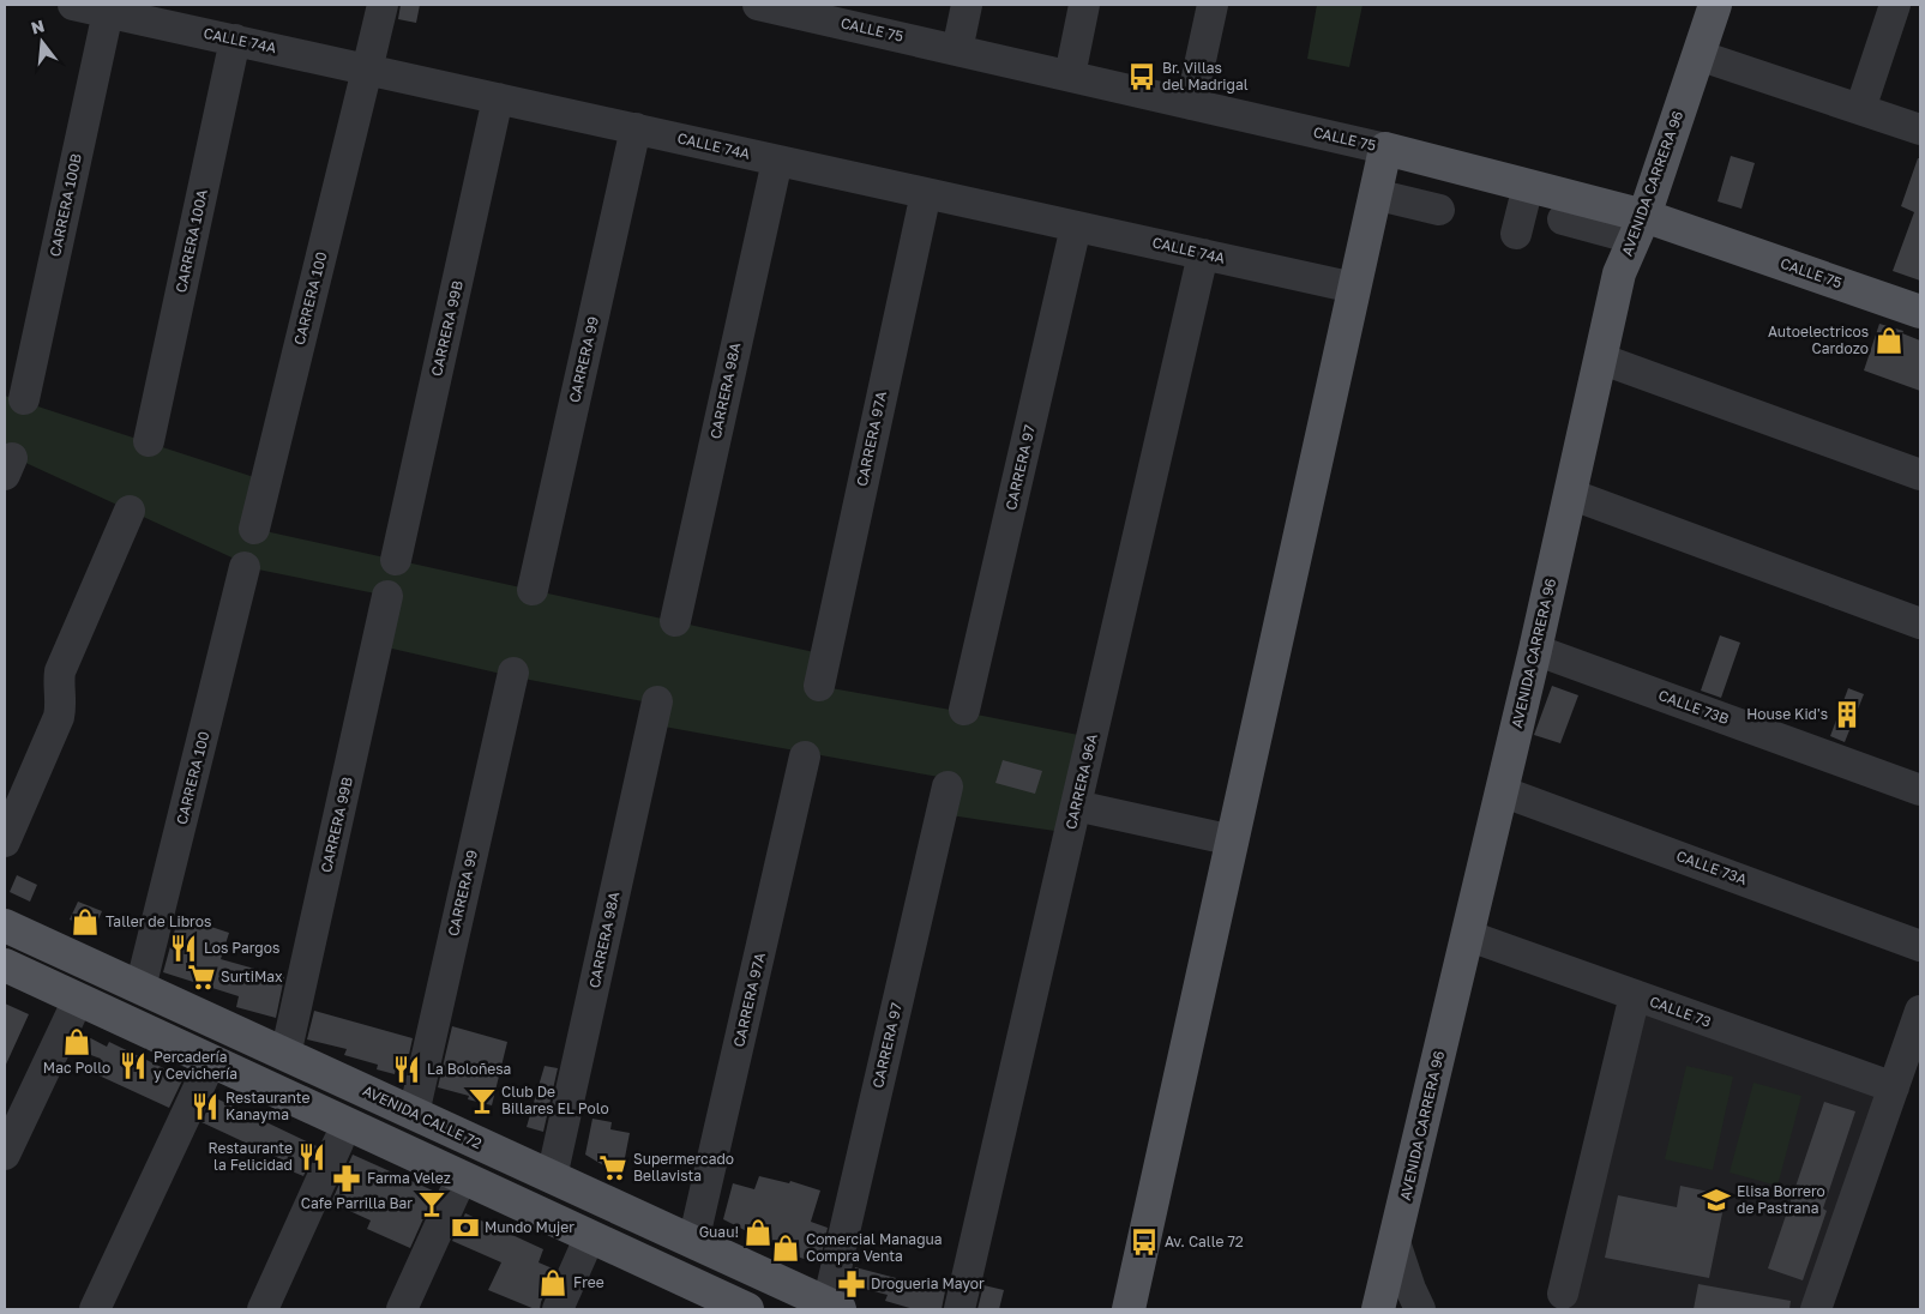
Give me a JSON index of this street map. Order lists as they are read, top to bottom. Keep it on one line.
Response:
{"streets":{"main road":["CALLE 75","AVENIDA CARRERA 96","AVENIDA CALLE 72"],"street":["CALLE 74A","CARRERA 100B","CARRERA 100A","CARRERA 100","CARRERA 99B","CARRERA 99","CARRERA 98A","CARRERA 97A","CARRERA 97","CALLE 73B","CARRERA 96A","CALLE 73A","CALLE 73"]},"crossings":[["CALLE 75","AVENIDA CARRERA 96"],["CALLE 74A","CARRERA 100B"],["CALLE 74A","CARRERA 100A"],["CALLE 74A","CARRERA 100"],["CALLE 74A","CARRERA 99B"],["CALLE 74A","CARRERA 99"],["CALLE 74A","CARRERA 98A"],["CALLE 74A","CARRERA 97A"],["CALLE 74A","CARRERA 97"],["CALLE 74A","CARRERA 96A"],["AVENIDA CARRERA 96","CALLE 73B"],["AVENIDA CARRERA 96","CALLE 73A"],["AVENIDA CARRERA 96","CALLE 73"],["CARRERA 100","AVENIDA CALLE 72"],["CARRERA 99B","AVENIDA CALLE 72"],["CARRERA 99","AVENIDA CALLE 72"],["CARRERA 98A","AVENIDA CALLE 72"],["CARRERA 97A","AVENIDA CALLE 72"],["CARRERA 97","AVENIDA CALLE 72"]],"places":{"bus stop":["Br. Villas del Madrigal","Av. Calle 72"],"shop":["Autoelectricos Cardozo","Taller de Libros","Mac Pollo","Guau!","Comercial Managua Compra Venta","Free"],"building":["House Kid's"],"restaurant":["Los Pargos","Percadería y Cevichería","La Boloñesa","Restaurante Kanayma","Restaurante la Felicidad"],"supermarket":["SurtiMax","Supermercado Bellavista"],"bar":["Club De Billares EL Polo","Cafe Parrilla Bar"],"pharmacy":["Farma Velez","Drogueria Mayor"],"school or university":["Elisa Borrero de Pastrana"],"bank":["Mundo Mujer"]},"north":"top"}
